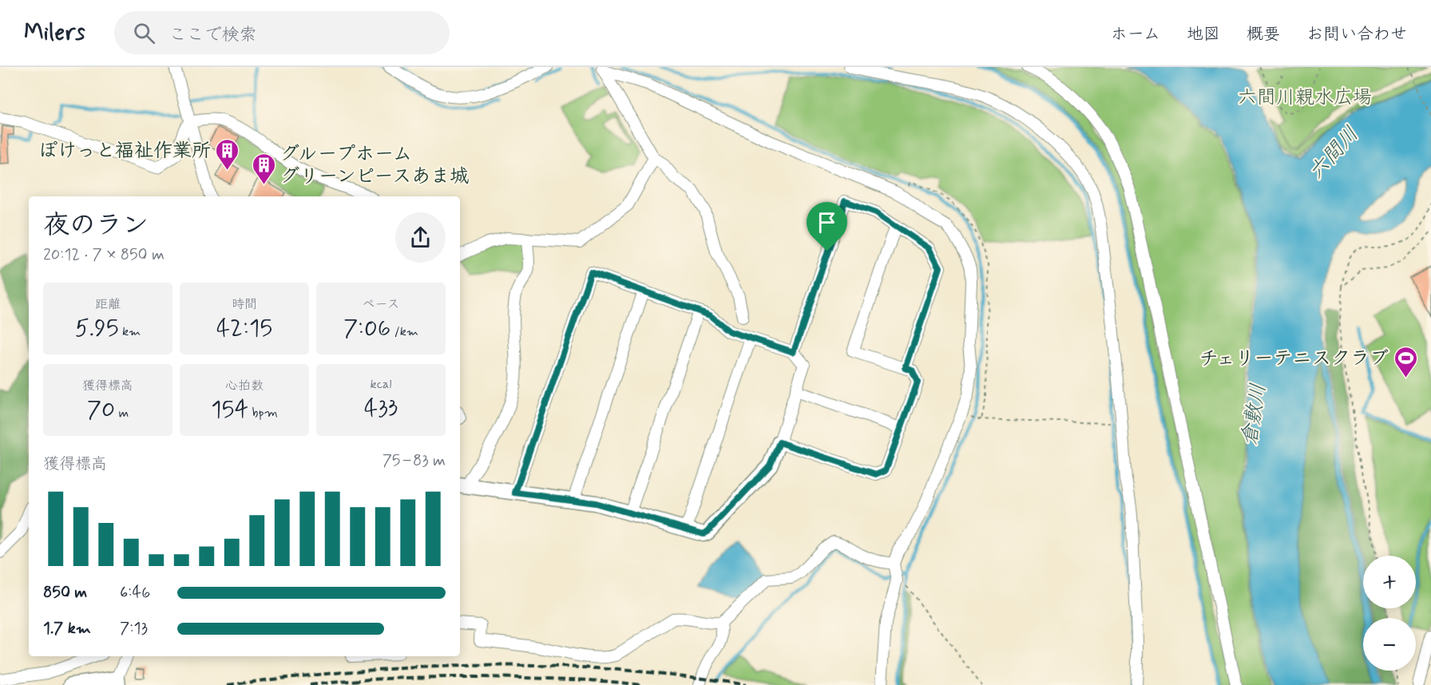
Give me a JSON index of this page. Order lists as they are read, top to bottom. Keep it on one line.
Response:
{"water":["六間川","倉敷川"],"parks":["六間川親水広場"],"places":{"building":["ぽけっと福祉作業所","グループホーム グリーンピースあま城"],"sports":["チェリーテニスクラブ"]},"page":{"header":"Milers","search":"ここで検索","nav":["ホーム","地図","概要","お問い合わせ"],"heading":["夜のラン","20:12 · 7 × 850 m"],"stats":[["距離","5.95 km"],["時間","42:15"],["ペース","7:06 /km"],["獲得標高","70 m"],["心拍数","154 bpm"],["kcal","433"]],"chart":["獲得標高","75–83 m"],"map_buttons":["+","−"],"list":[{"name":"850 m","note":"6:46"},{"name":"1.7 km","note":"7:13"}]}}
